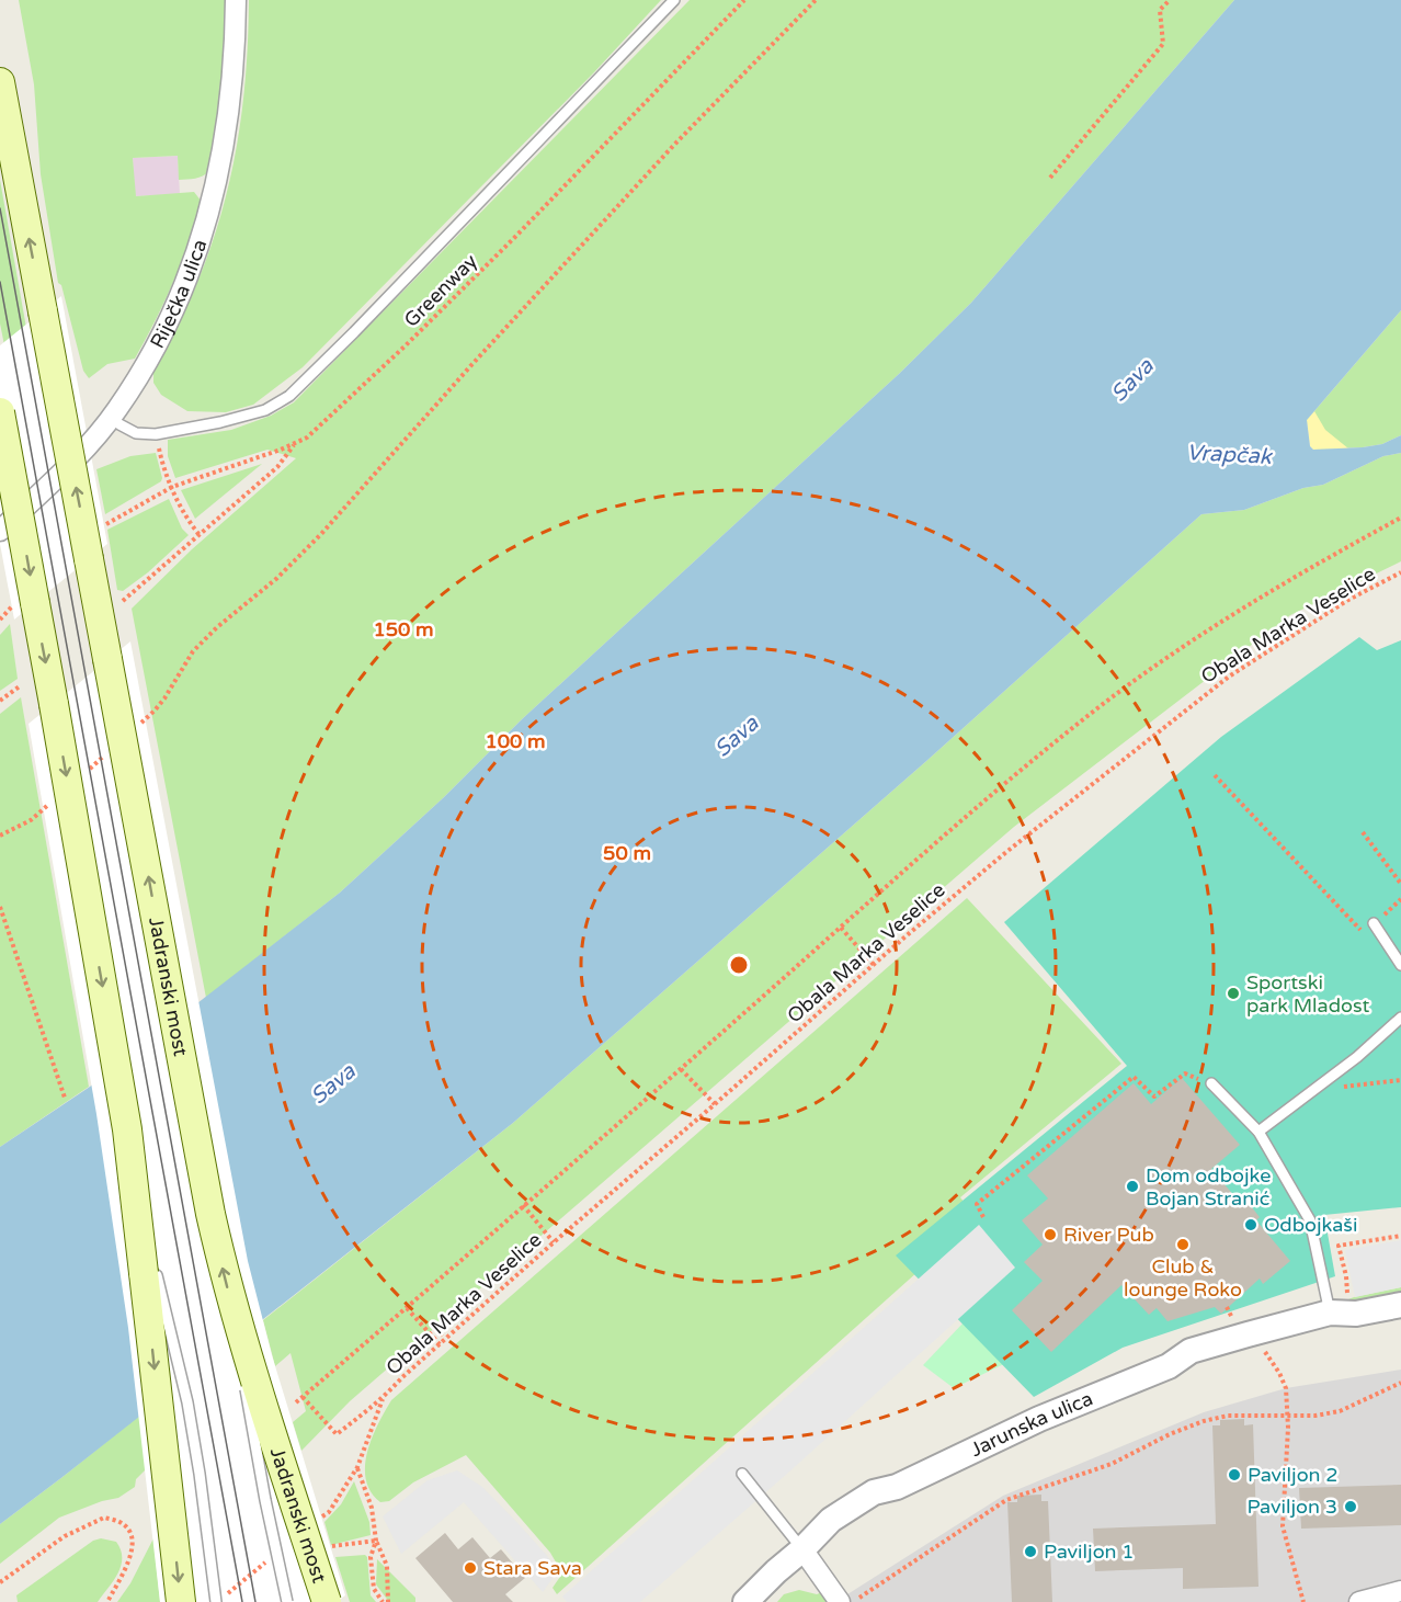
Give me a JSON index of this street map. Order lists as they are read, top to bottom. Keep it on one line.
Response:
{"streets":{"main road":["Jadranski most"],"street":["Riječka ulica","Jarunska ulica"],"path":["Greenway","Obala Marka Veselice"]},"water":["Sava","Vrapčak"],"places":["Sportski park Mladost","Dom odbojke Bojan Stranić","Odbojkaši","River Pub","Club & lounge Roko","Paviljon 2","Paviljon 3","Paviljon 1","Stara Sava"],"rings":["150 m","100 m","50 m"]}
